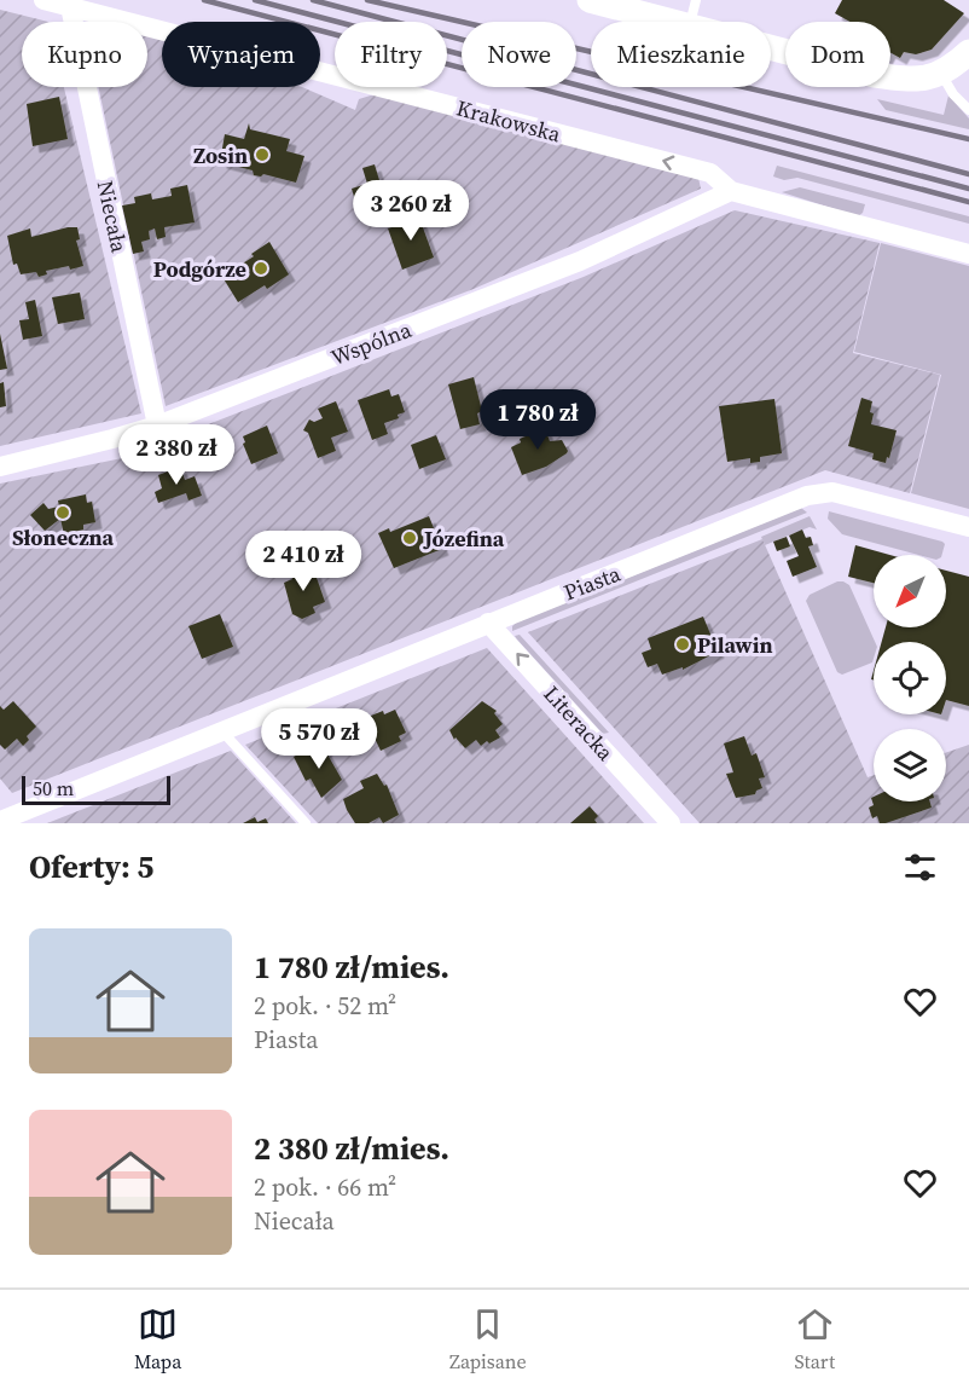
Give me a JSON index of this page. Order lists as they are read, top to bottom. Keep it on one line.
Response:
{"streets":{"street":["Krakowska","Niecała","Wspólna","Piasta","Literacka"]},"crossings":[["Krakowska","Niecała"],["Krakowska","Wspólna"],["Niecała","Wspólna"],["Piasta","Literacka"]],"one_way":["Krakowska","Literacka"],"places":["Zosin","Podgórze","Słoneczna","Józefina","Pilawin"],"scale_bar":"50 m","north":"bottom left","page":{"chip":["Kupno","Wynajem","Filtry","Nowe","Mieszkanie","Dom"],"price":["3 260 zł","1 780 zł","2 380 zł","2 410 zł","5 570 zł"],"scale":"50 m","heading":"Oferty: 5","list":[{"name":"1 780 zł/mies.","note":"2 pok. · 52 m² · Piasta"},{"name":"2 380 zł/mies.","note":"2 pok. · 66 m² · Niecała"}],"tabs":["Mapa","Zapisane","Start"]}}
